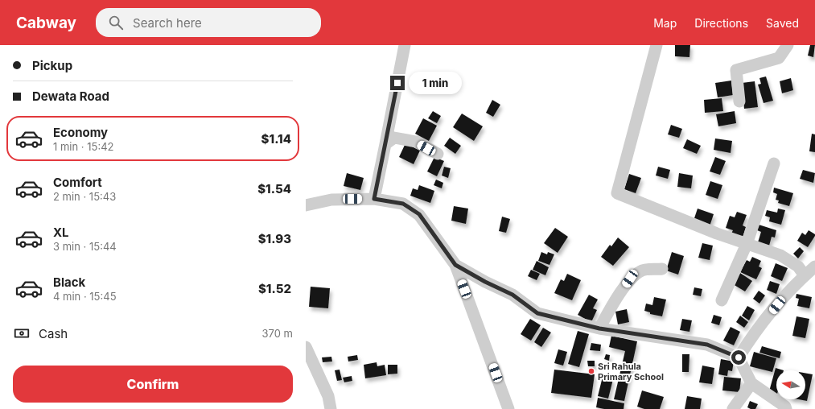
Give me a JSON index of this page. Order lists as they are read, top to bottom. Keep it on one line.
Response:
{"places":["Sri Rahula Primary School"],"north":"left","page":{"header":"Cabway","search":"Search here","nav":["Map","Directions","Saved"],"banner":["Pickup","Dewata Road"],"bubble":"1 min","list":[{"name":"Economy","note":"1 min · 15:42","value":"$1.14"},{"name":"Comfort","note":"2 min · 15:43","value":"$1.54"},{"name":"XL","note":"3 min · 15:44","value":"$1.93"},{"name":"Black","note":"4 min · 15:45","value":"$1.52"}],"pay":["Cash","370 m"],"buttons":"Confirm"}}
